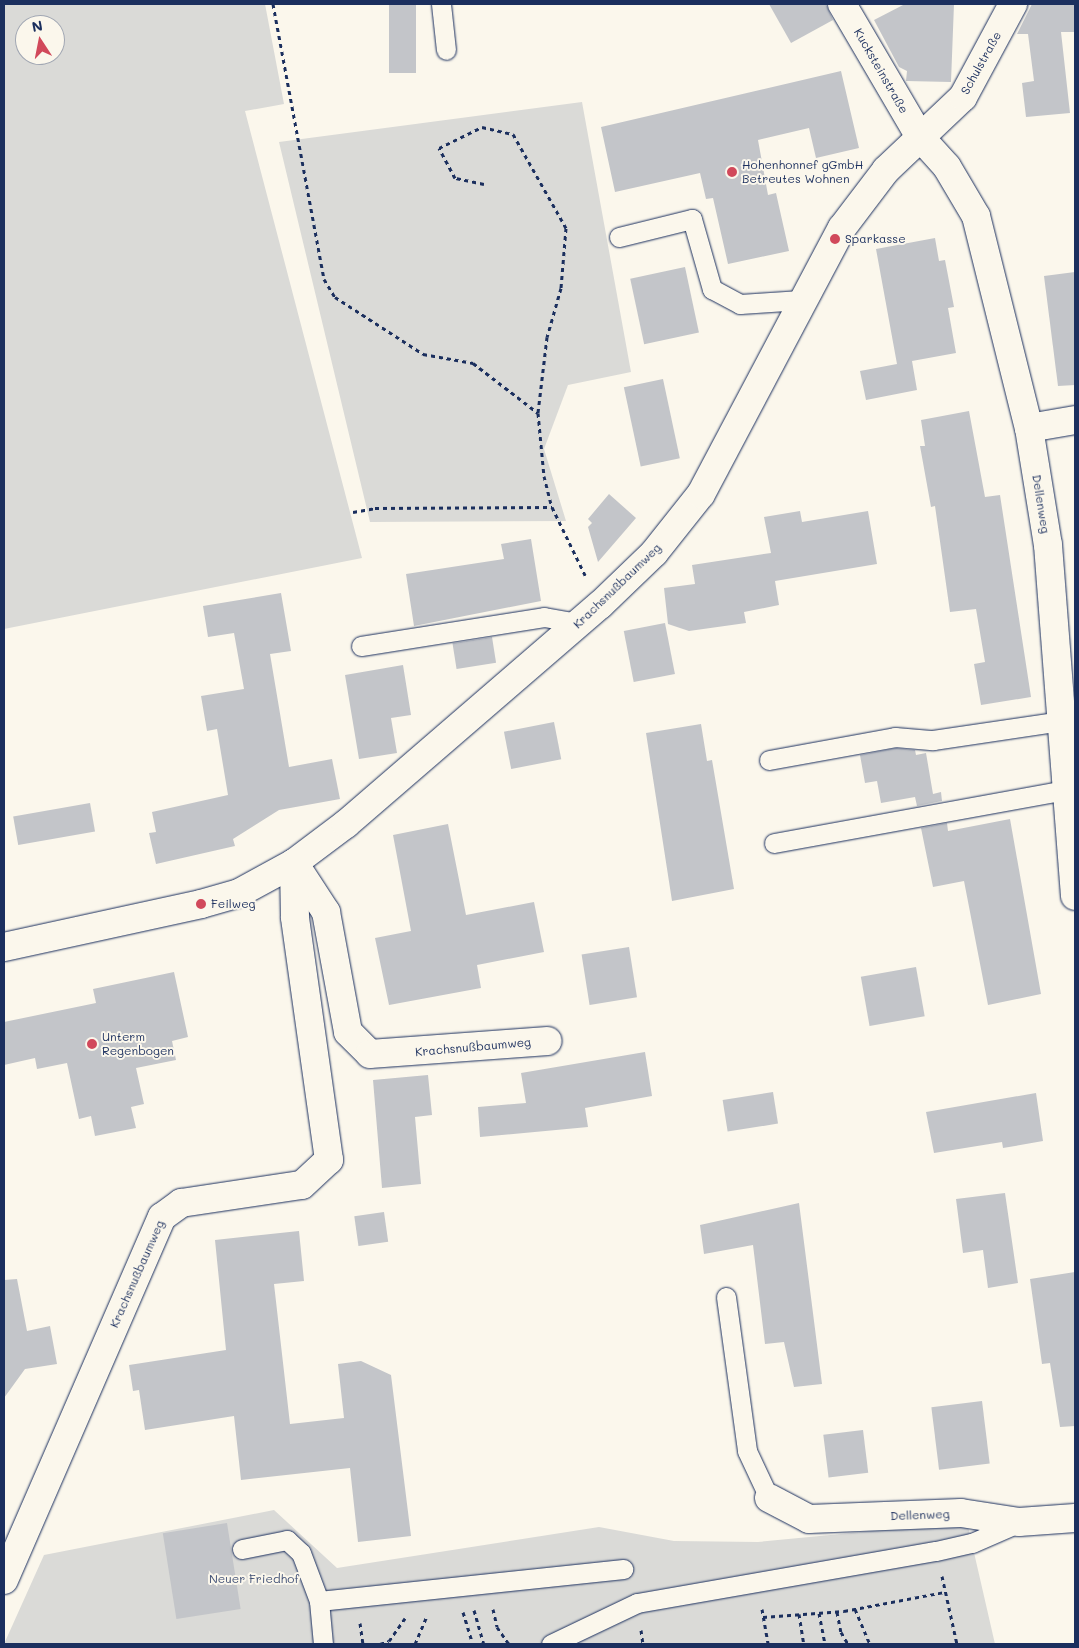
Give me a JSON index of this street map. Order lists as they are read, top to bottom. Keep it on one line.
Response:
{"streets":{"street":["Schulstraße","Kucksteinstraße","Dellenweg","Krachsnußbaumweg"]},"crossings":[["Schulstraße","Kucksteinstraße"],["Schulstraße","Dellenweg"],["Schulstraße","Krachsnußbaumweg"],["Kucksteinstraße","Dellenweg"],["Kucksteinstraße","Krachsnußbaumweg"],["Dellenweg","Krachsnußbaumweg"]],"parks":["Neuer Friedhof"],"places":["Hohenhonnef gGmbH Betreutes Wohnen","Sparkasse","Feilweg","Unterm Regenbogen"],"north":"top"}
